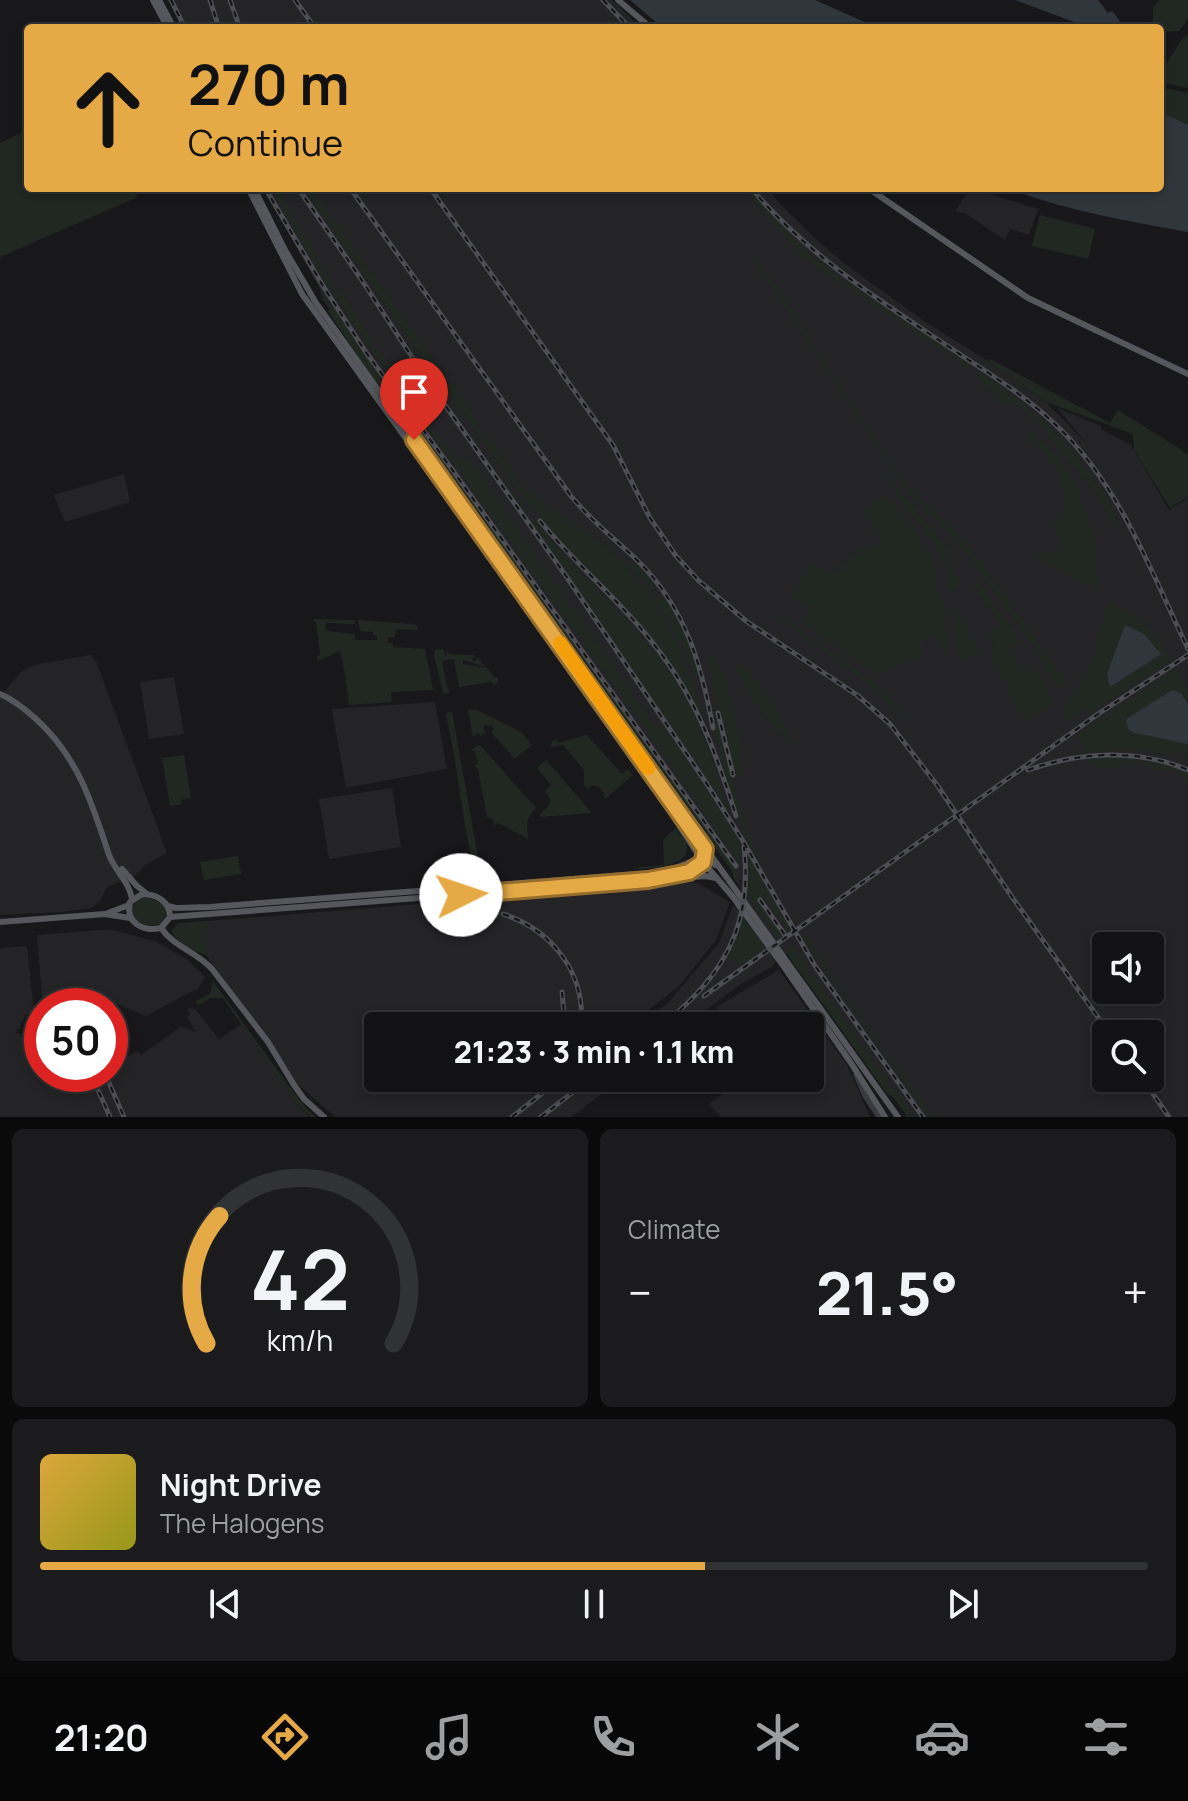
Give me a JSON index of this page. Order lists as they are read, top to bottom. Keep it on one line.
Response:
{"page":{"turn":["270 m","Continue"],"limit":"50","trip":"21:23 · 3 min · 1.1 km","tile":"Climate","heat":["−","21.5°","+"],"song":["Night Drive","The Halogens"],"tabs":"21:20","gauge":["42","km/h"]}}
